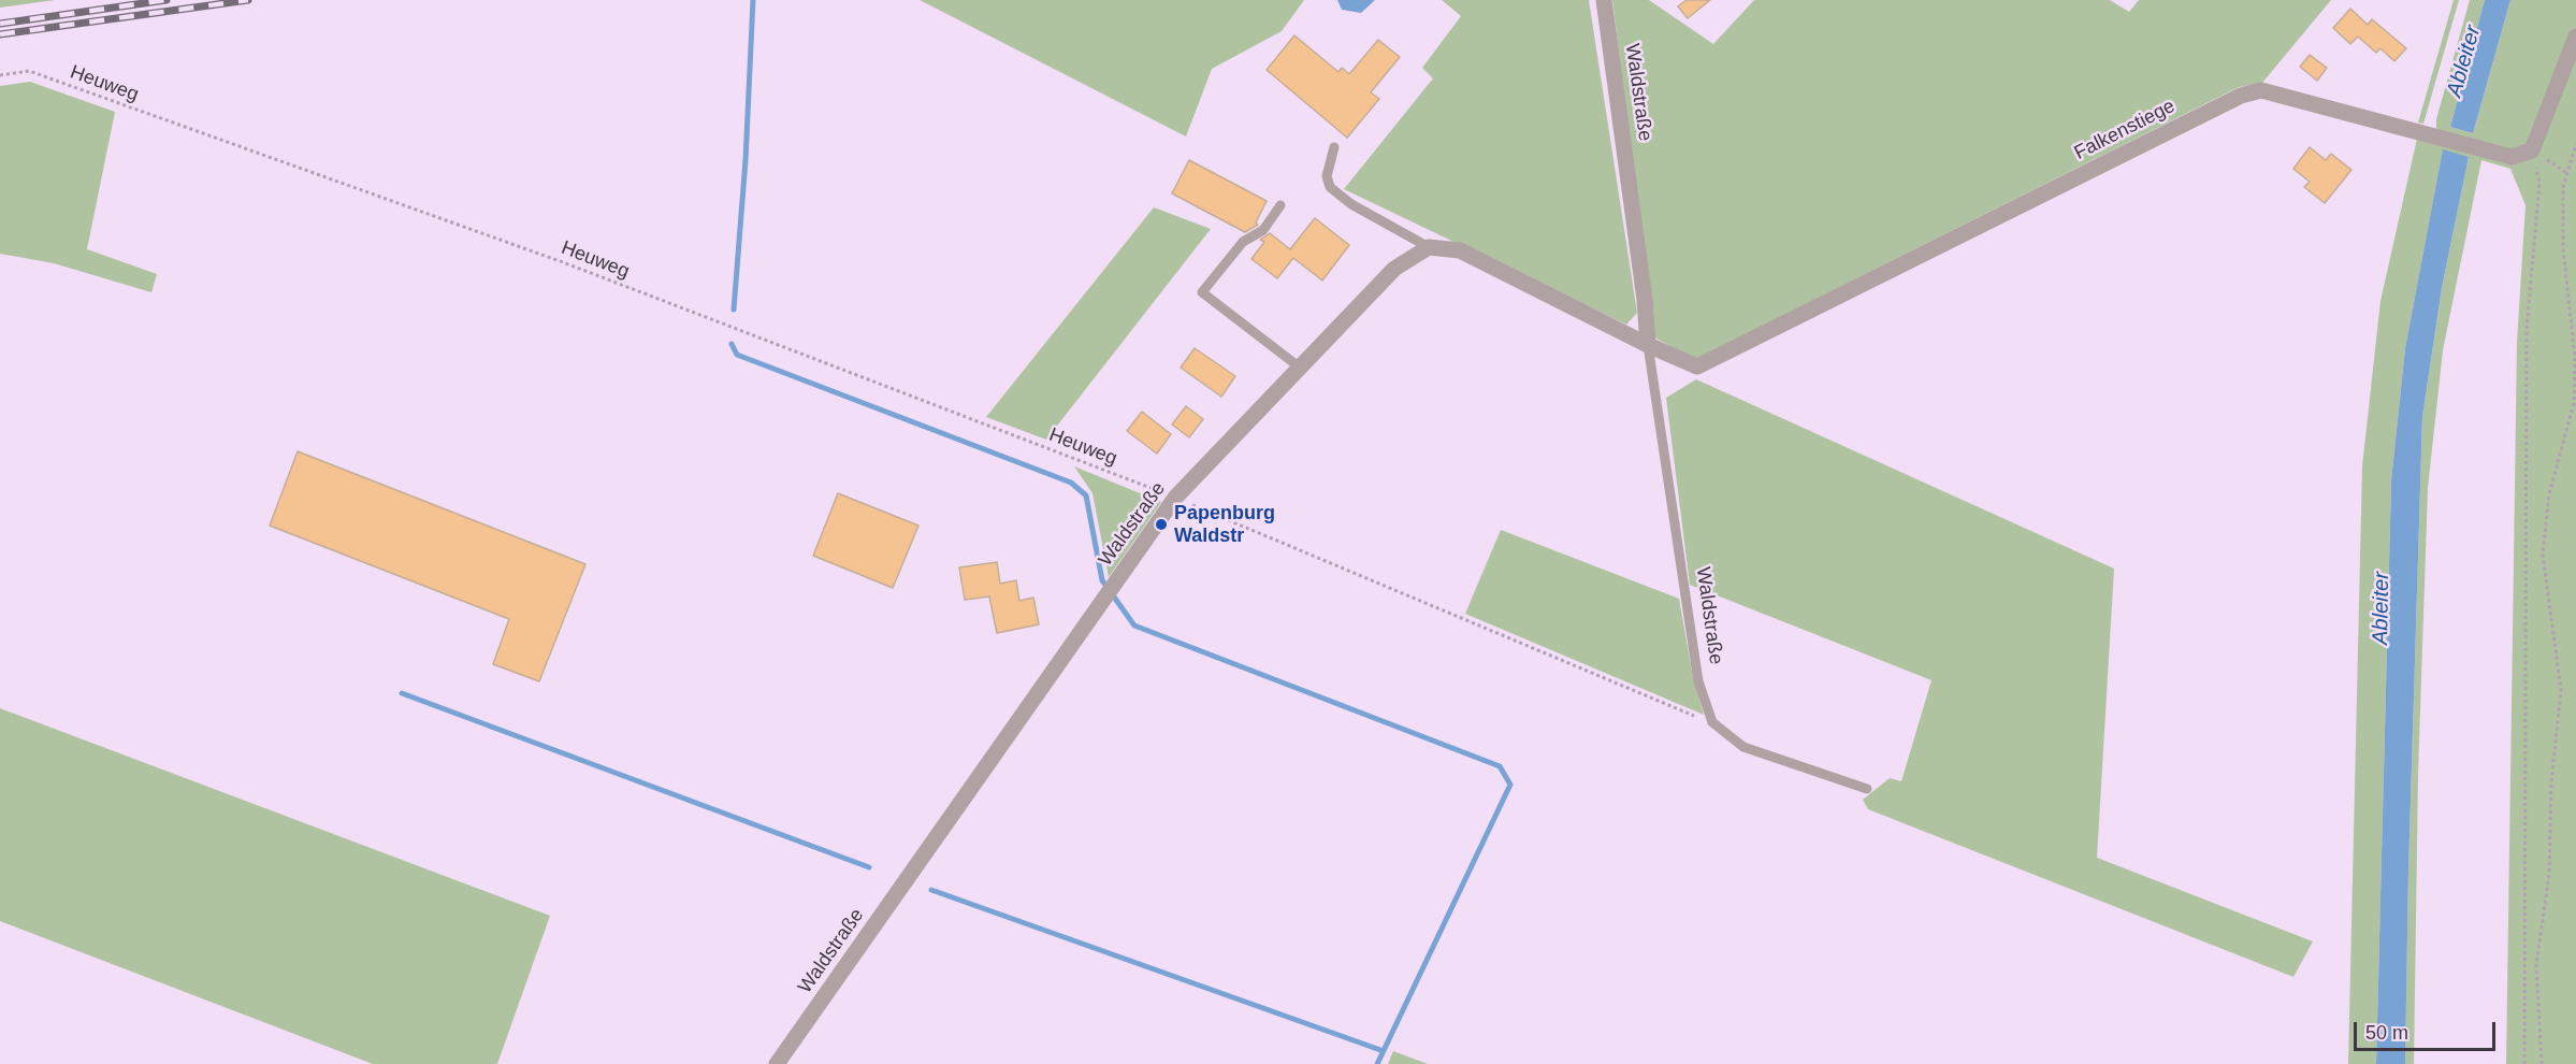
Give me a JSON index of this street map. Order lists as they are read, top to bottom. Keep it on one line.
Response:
{"streets":{"street":["Waldstraße","Falkenstiege"],"path":["Heuweg"]},"crossings":[["Heuweg","Waldstraße"],["Waldstraße","Falkenstiege"]],"water":["Ableiter"],"places":["Papenburg Waldstr"],"scale_bar":"50 m"}
